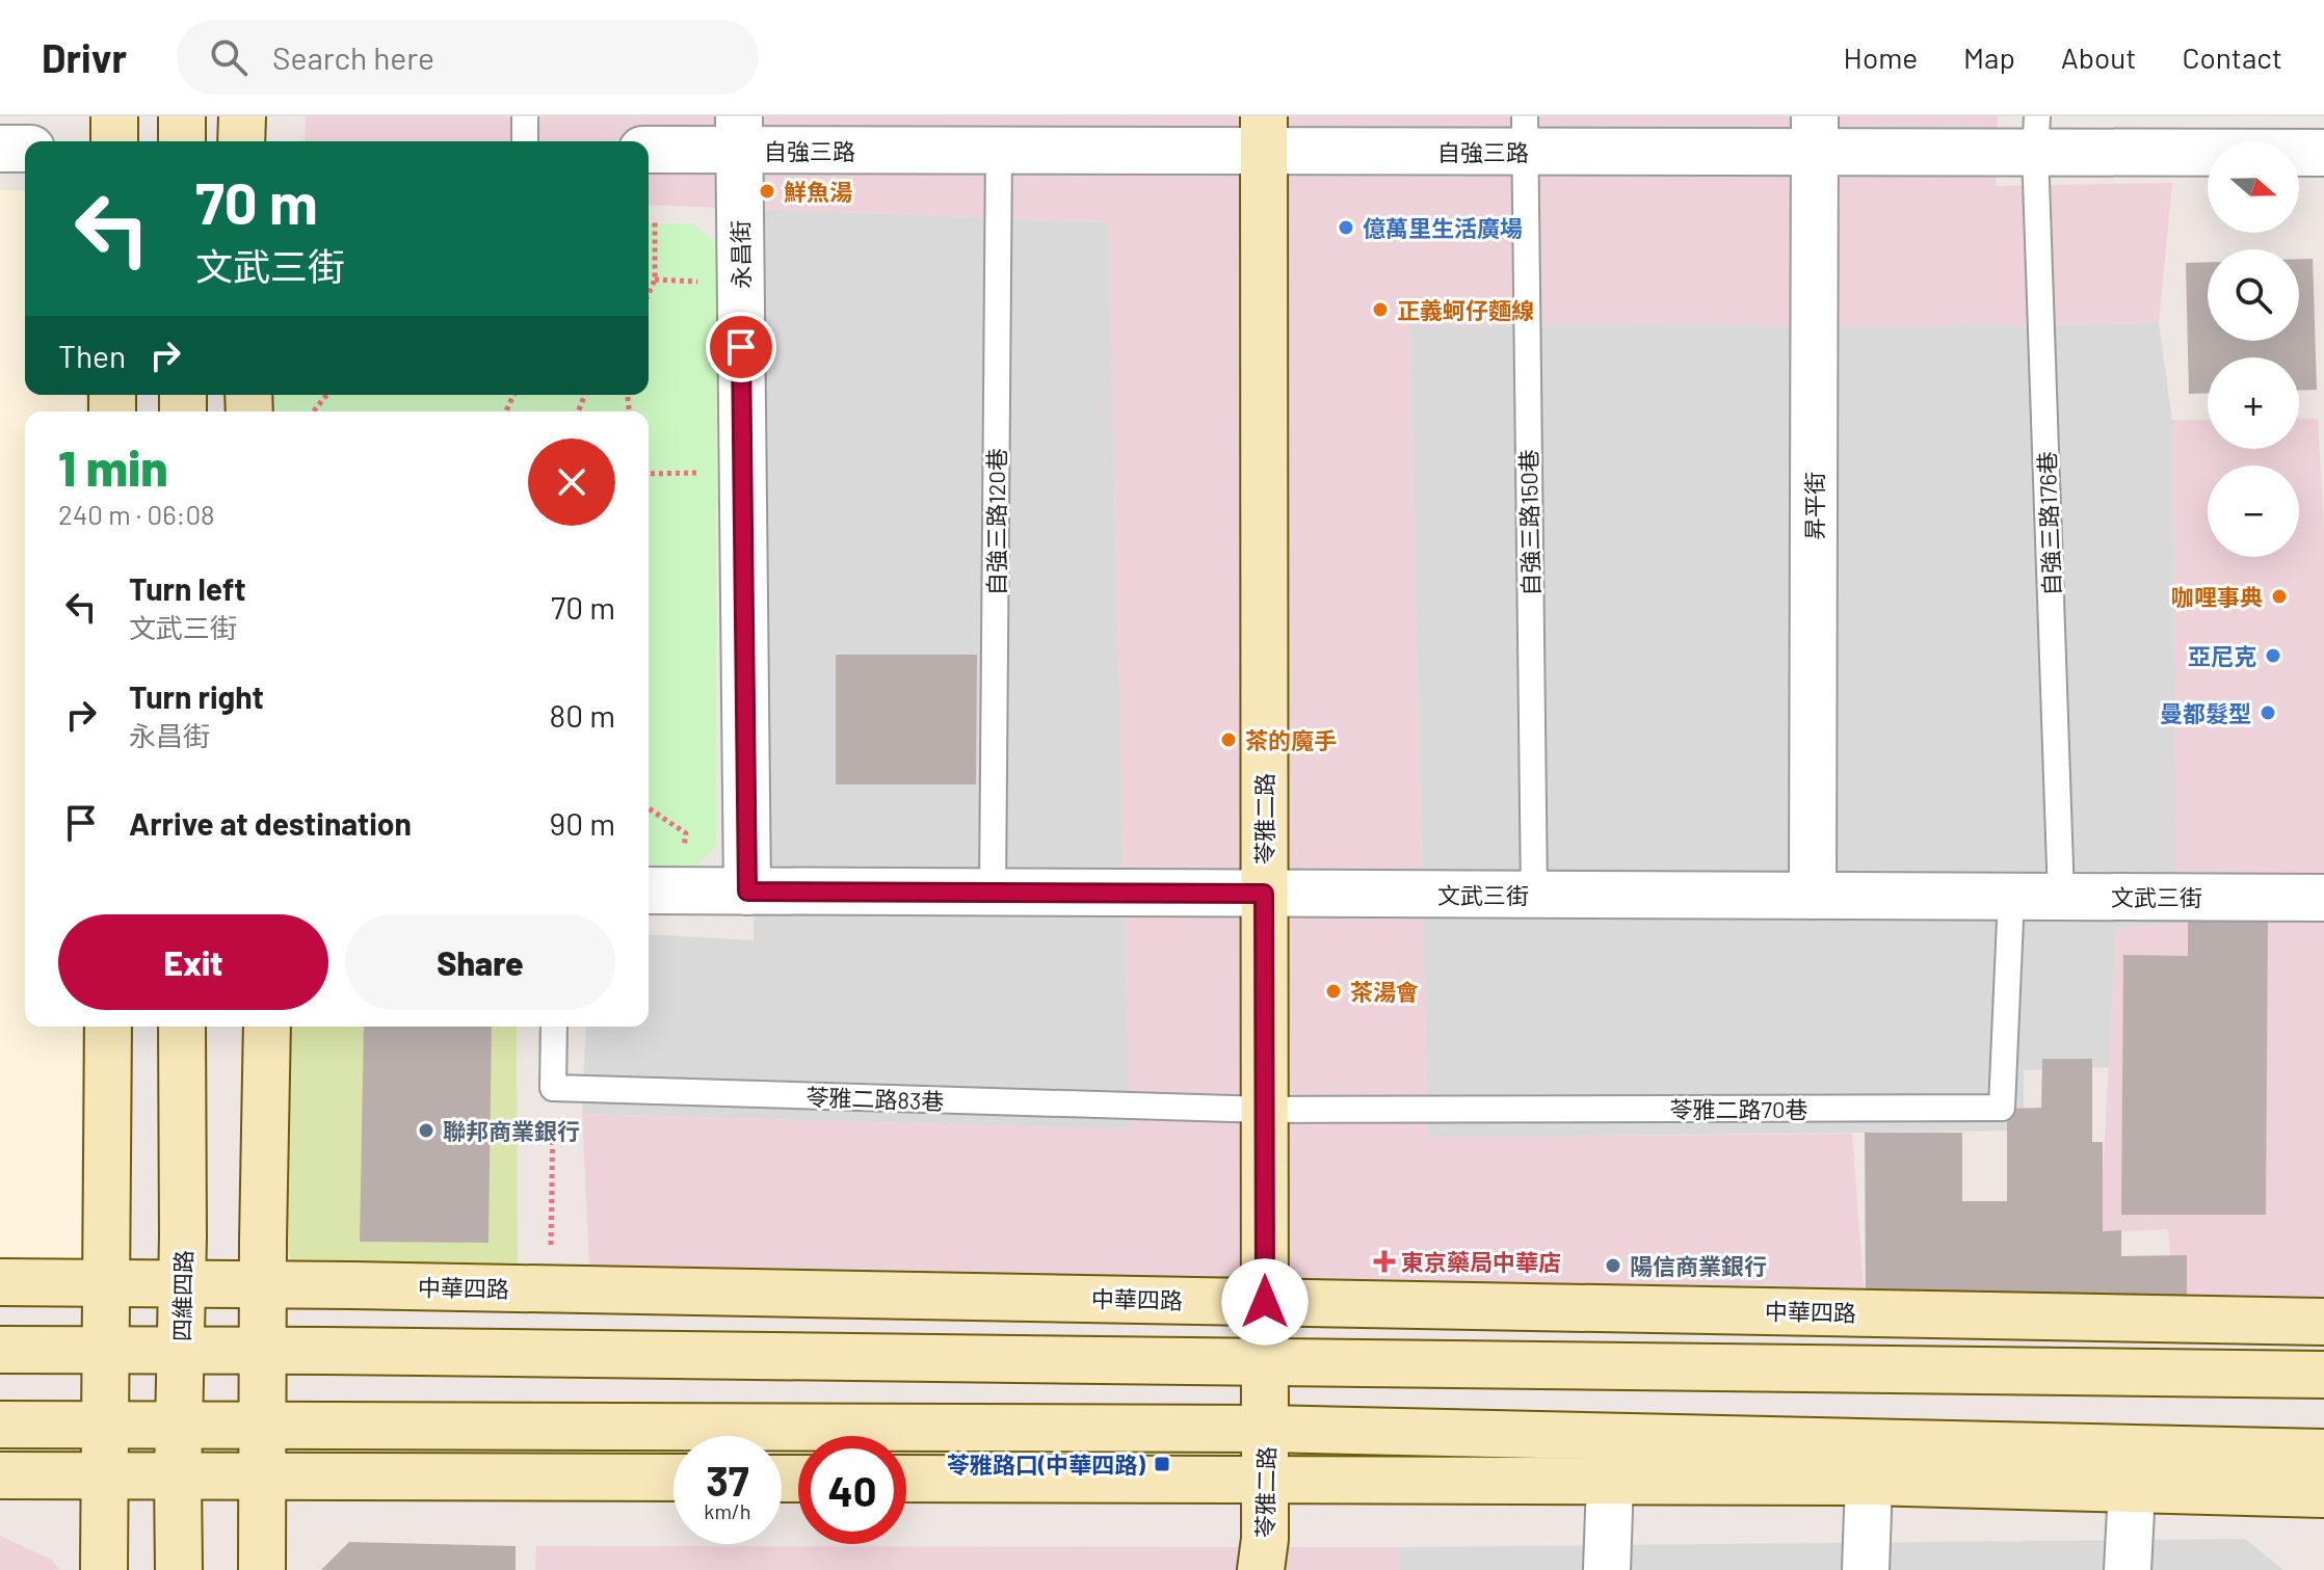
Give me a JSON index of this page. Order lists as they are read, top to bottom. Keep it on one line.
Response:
{"streets":{"street":["自強三路","永昌街","昇平街","苓雅二路","文武三街","中華四路","四維四路"],"lane":["自強三路120巷","自強三路150巷","自強三路176巷","苓雅二路83巷","苓雅二路70巷"]},"crossings":[["自強三路","永昌街"],["自強三路","昇平街"],["自強三路","自強三路120巷"],["自強三路","自強三路150巷"],["自強三路","自強三路176巷"],["自強三路","苓雅二路"],["永昌街","文武三街"],["昇平街","文武三街"],["自強三路120巷","文武三街"],["自強三路150巷","文武三街"],["自強三路176巷","文武三街"],["苓雅二路","文武三街"],["苓雅二路","苓雅二路83巷"],["苓雅二路","苓雅二路70巷"],["苓雅二路","中華四路"],["文武三街","苓雅二路70巷"],["苓雅二路83巷","苓雅二路70巷"],["中華四路","四維四路"]],"places":{"other":["鮮魚湯","億萬里生活廣場","正義蚵仔麵線","咖哩事典","亞尼克","曼都髮型","茶的魔手","茶湯會","聯邦商業銀行","陽信商業銀行"],"health":["東京藥局中華店"],"transit":["苓雅路口(中華四路)"]},"north":"right","page":{"header":"Drivr","search":"Search here","nav":["Home","Map","About","Contact"],"map_buttons":["+","−"],"turn":["70 m","文武三街"],"then":"Then","heading":["1 min","240 m · 06:08"],"list":[{"name":"Turn left","note":"文武三街","value":"70 m"},{"name":"Turn right","note":"永昌街","value":"80 m"},{"name":"Arrive at destination","value":"90 m"}],"buttons":["Exit","Share"],"speed":"37 km/h","limit":"40"}}
